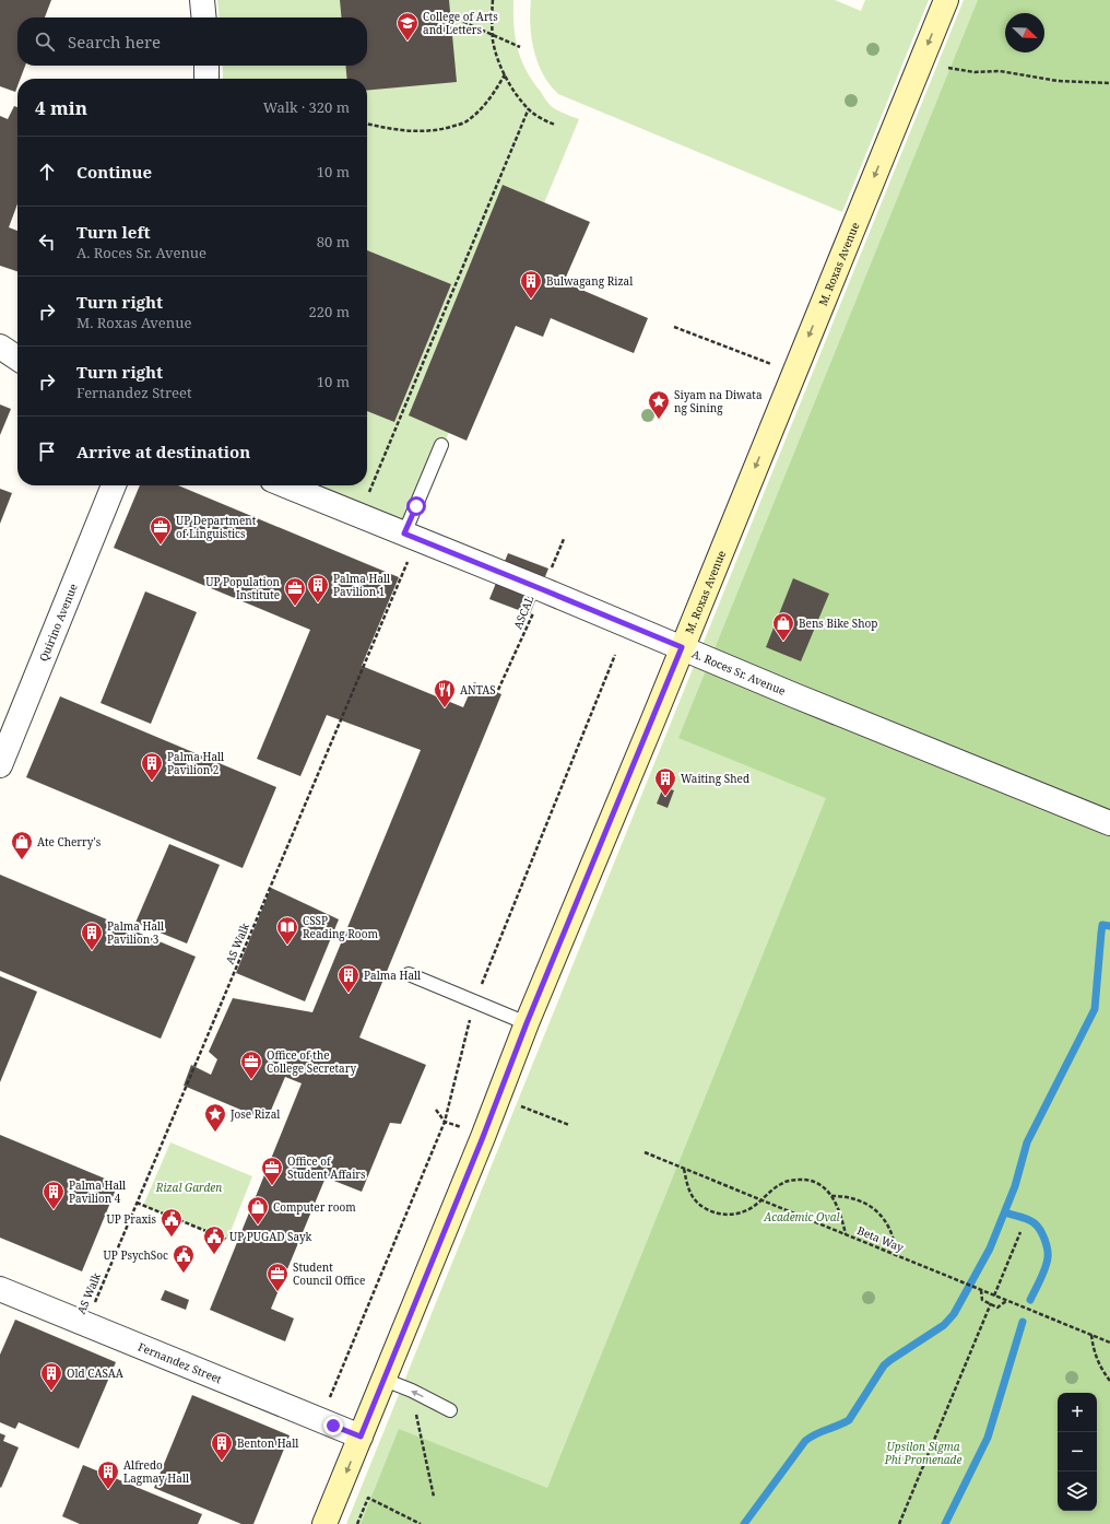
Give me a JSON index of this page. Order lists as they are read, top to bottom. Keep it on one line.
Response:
{"streets":{"street":["M. Roxas Avenue","Quirino Avenue","A. Roces Sr. Avenue","Fernandez Street"],"path":["ASCAL","AS Walk","Beta Way"]},"crossings":[["M. Roxas Avenue","A. Roces Sr. Avenue"],["M. Roxas Avenue","Fernandez Street"],["ASCAL","A. Roces Sr. Avenue"],["AS Walk","Fernandez Street"]],"one_way":["M. Roxas Avenue"],"parks":["Rizal Garden","Academic Oval","Upsilon Sigma Phi Promenade"],"places":{"school or university":["College of Arts and Letters"],"building":["Bulwagang Rizal","Palma Hall Pavilion 1","Palma Hall Pavilion 2","Waiting Shed","Palma Hall Pavilion 3","Palma Hall","Palma Hall Pavilion 4","Old CASAA","Benton Hall","Alfredo Lagmay Hall"],"place":["Siyam na Diwata ng Sining","Jose Rizal"],"office":["UP Department of Linguistics","UP Population Institute","Office of the College Secretary","Office of Student Affairs","Student Council Office"],"shop":["Bens Bike Shop","Ate Cherry's","Computer room"],"restaurant":["ANTAS"],"library":["CSSP Reading Room"],"public building":["UP Praxis","UP PUGAD Sayk","UP PsychSoc"]},"north":"bottom right","page":{"search":"Search here","heading":["4 min","Walk · 320 m"],"list":[["Continue","10 m"],["Turn left","A. Roces Sr. Avenue","80 m"],["Turn right","M. Roxas Avenue","220 m"],["Turn right","Fernandez Street","10 m"],"Arrive at destination"],"map_buttons":["+","−"]}}
